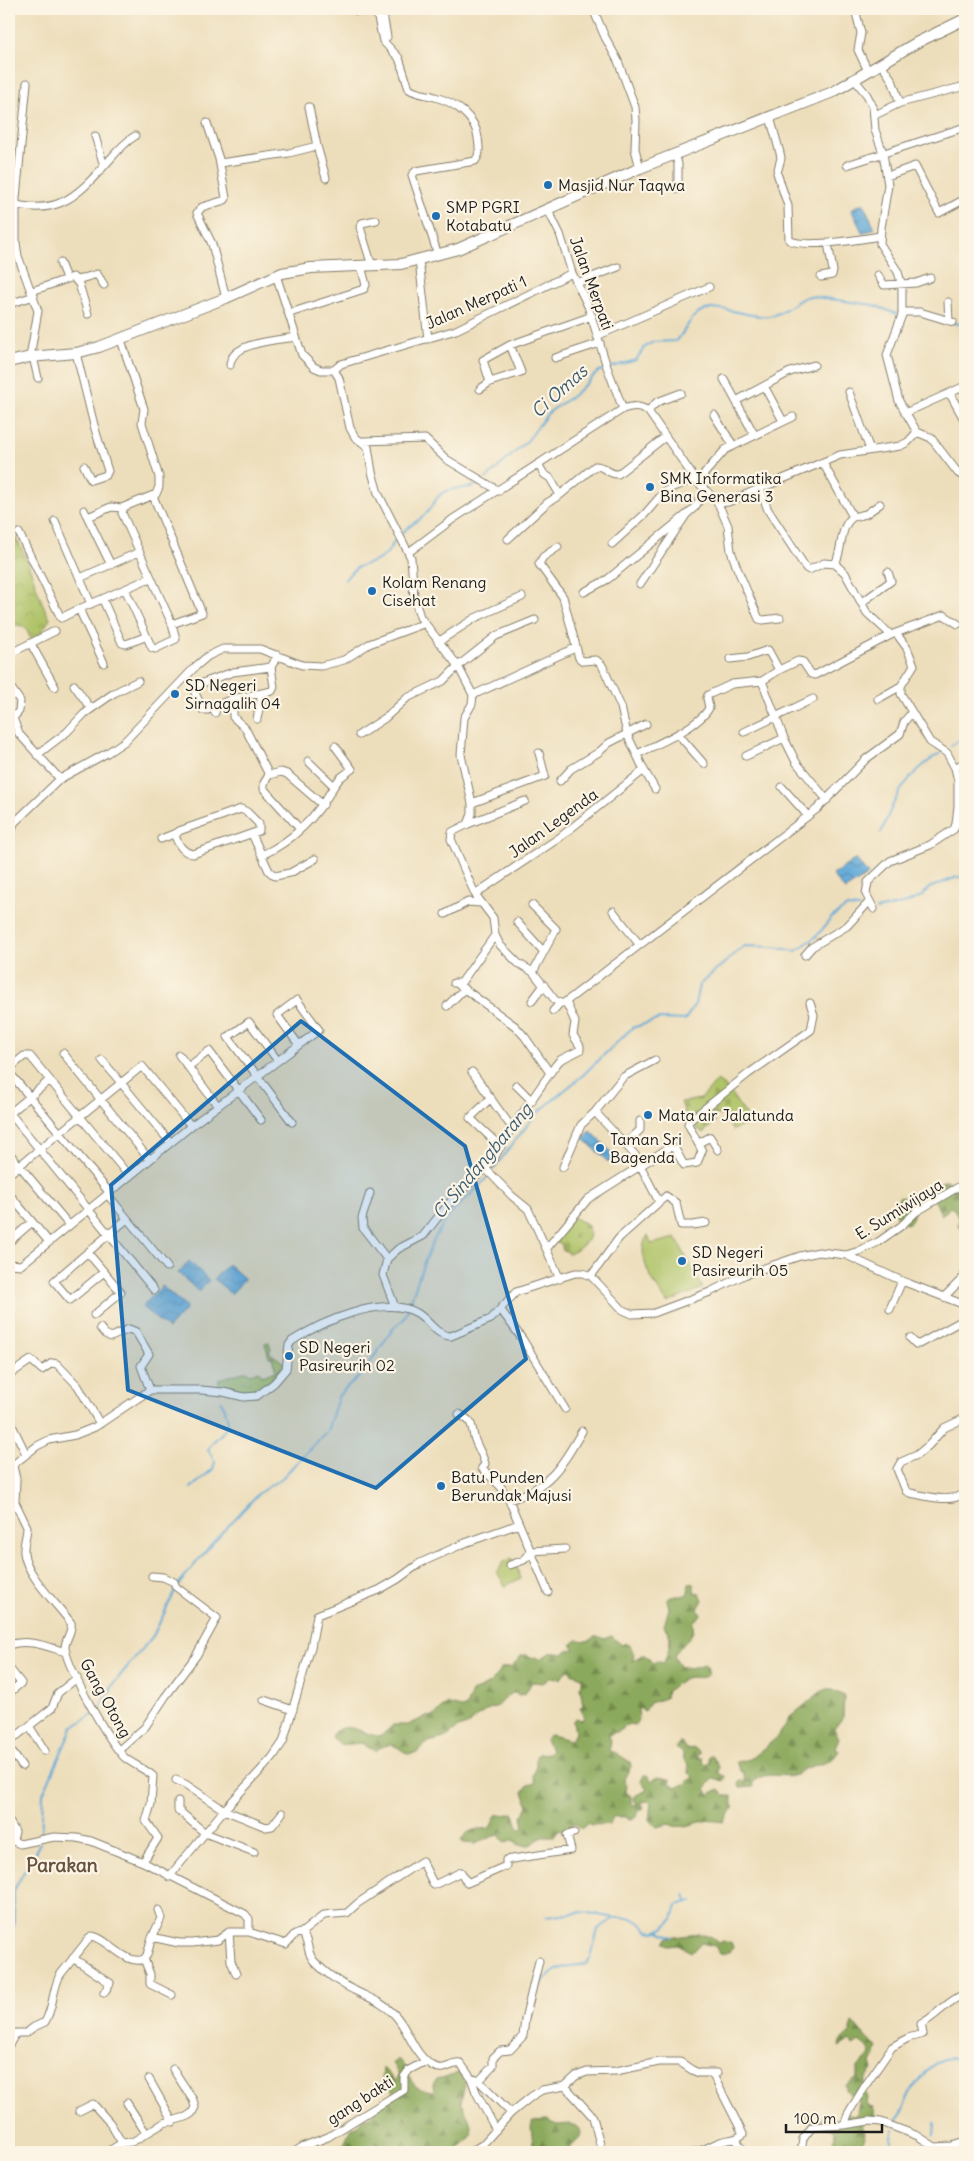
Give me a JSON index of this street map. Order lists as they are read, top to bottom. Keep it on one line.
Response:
{"streets":{"street":["Jalan Merpati","Jalan Merpati 1","Jalan Legenda","E. Sumiwijaya","Gang Otong","gang bakti"]},"crossings":[["Jalan Merpati","Jalan Merpati 1"]],"districts":["Parakan"],"water":["Ci Omas","Ci Sindangbarang"],"places":["Masjid Nur Taqwa","SMP PGRI Kotabatu","SMK Informatika Bina Generasi 3","Kolam Renang Cisehat","SD Negeri Sirnagalih 04","Mata air Jalatunda","Taman Sri Bagenda","SD Negeri Pasireurih 05","SD Negeri Pasireurih 02","Batu Punden Berundak Majusi"],"scale_bar":"100 m"}
